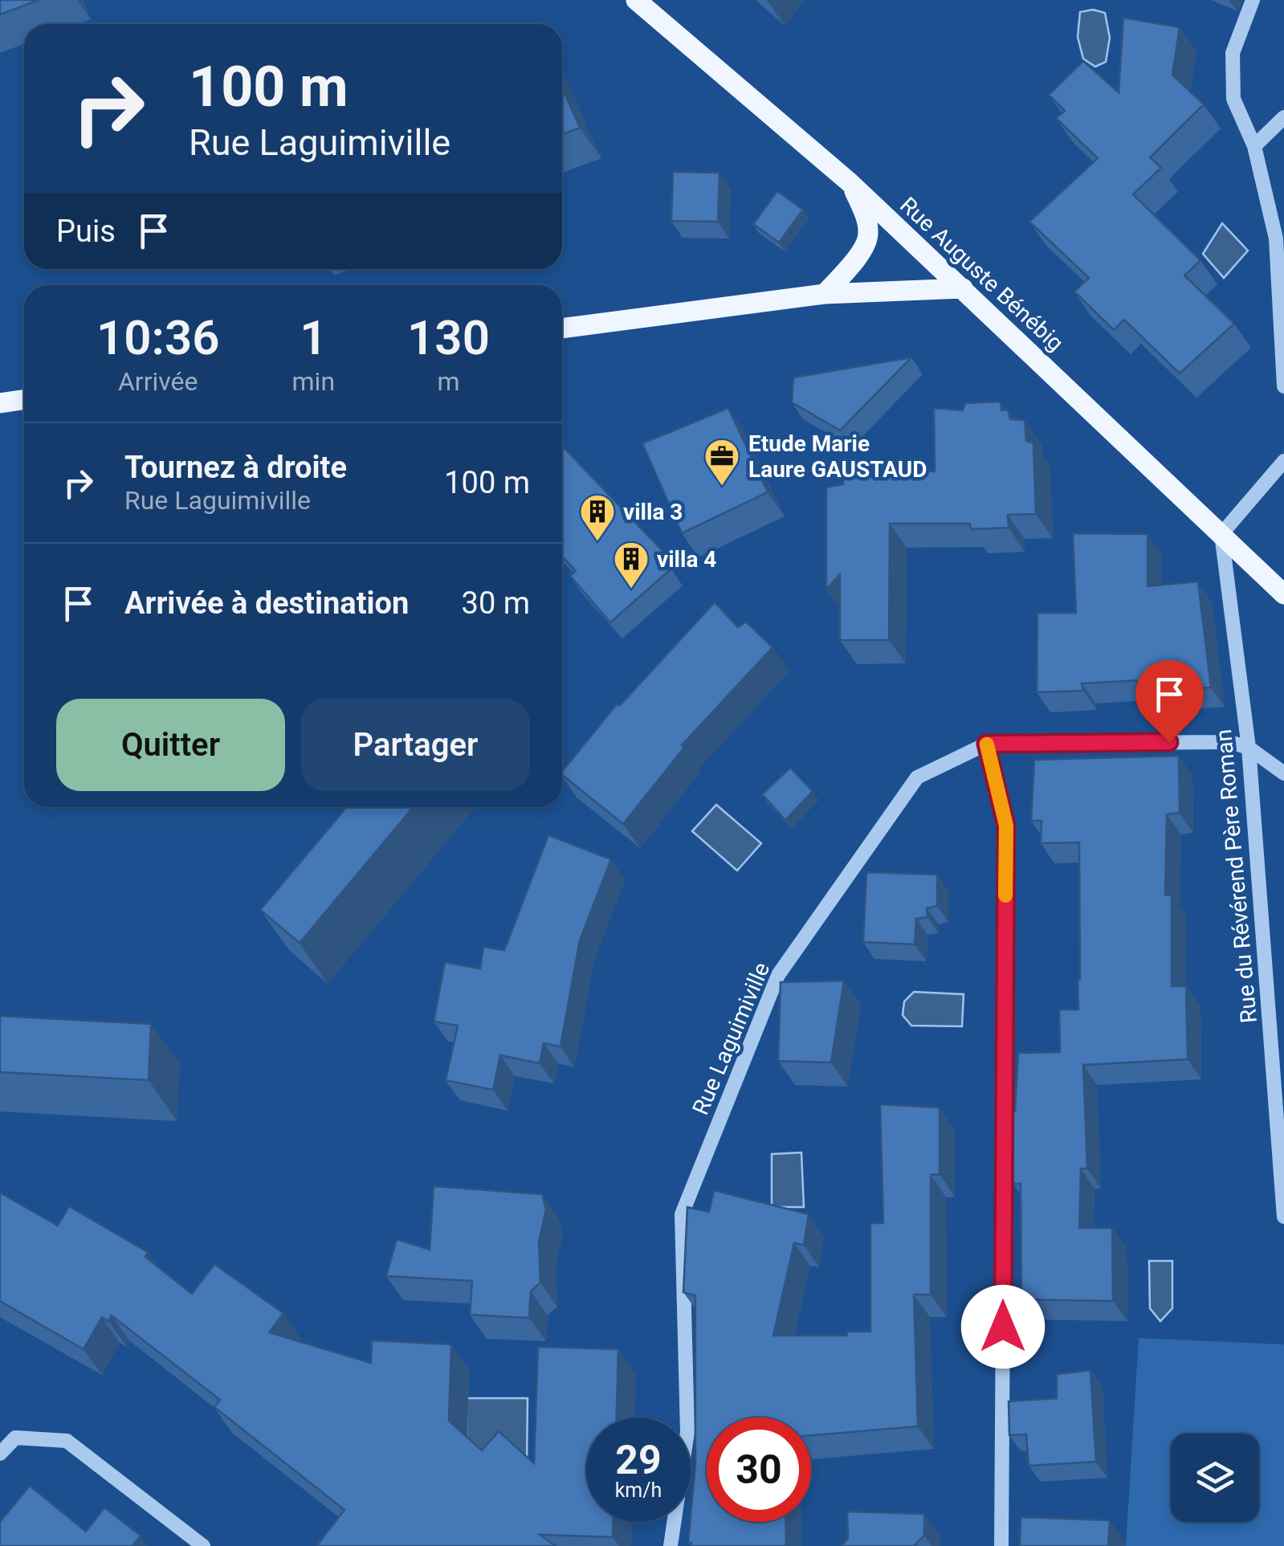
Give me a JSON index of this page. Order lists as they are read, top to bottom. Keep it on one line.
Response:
{"streets":{"main road":["Rue Auguste Bénébig"],"street":["Rue du Révérend Père Roman","Rue Laguimiville"]},"crossings":[["Rue Auguste Bénébig","Rue du Révérend Père Roman"],["Rue du Révérend Père Roman","Rue Laguimiville"]],"places":{"office":["Etude Marie Laure GAUSTAUD"],"building":["villa 3","villa 4"]},"page":{"turn":["100 m","Rue Laguimiville"],"then":"Puis","eta":["10:36","Arrivée","1","min","130","m"],"list":[{"name":"Tournez à droite","note":"Rue Laguimiville","value":"100 m"},{"name":"Arrivée à destination","value":"30 m"}],"buttons":["Quitter","Partager"],"speed":"29 km/h","limit":"30"}}
